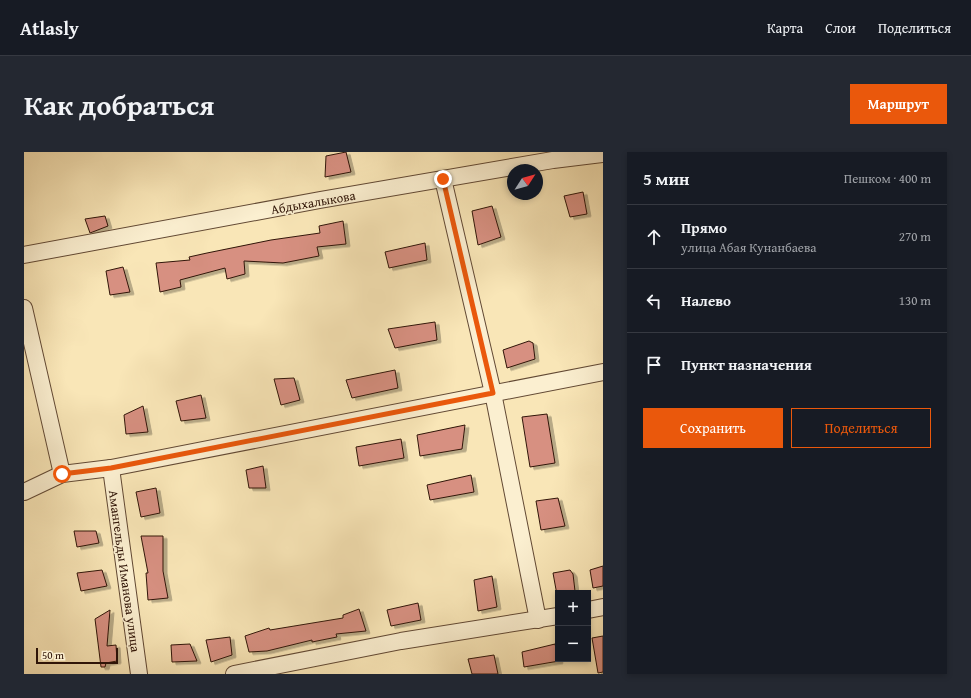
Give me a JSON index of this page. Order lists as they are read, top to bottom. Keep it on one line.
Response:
{"streets":{"street":["Абдыхалыкова","Амангельды Иманова улица"]},"scale_bar":"50 m","north":"top right","page":{"header":"Atlasly","nav":["Карта","Слои","Поделиться"],"title":"Как добраться","buttons":["Маршрут",["Сохранить","Поделиться"]],"heading":["5 мин","Пешком · 400 m"],"list":[["Прямо","улица Абая Кунанбаева","270 m"],["Налево","130 m"],"Пункт назначения"],"map_buttons":["+","−"],"scale":"50 m"}}
